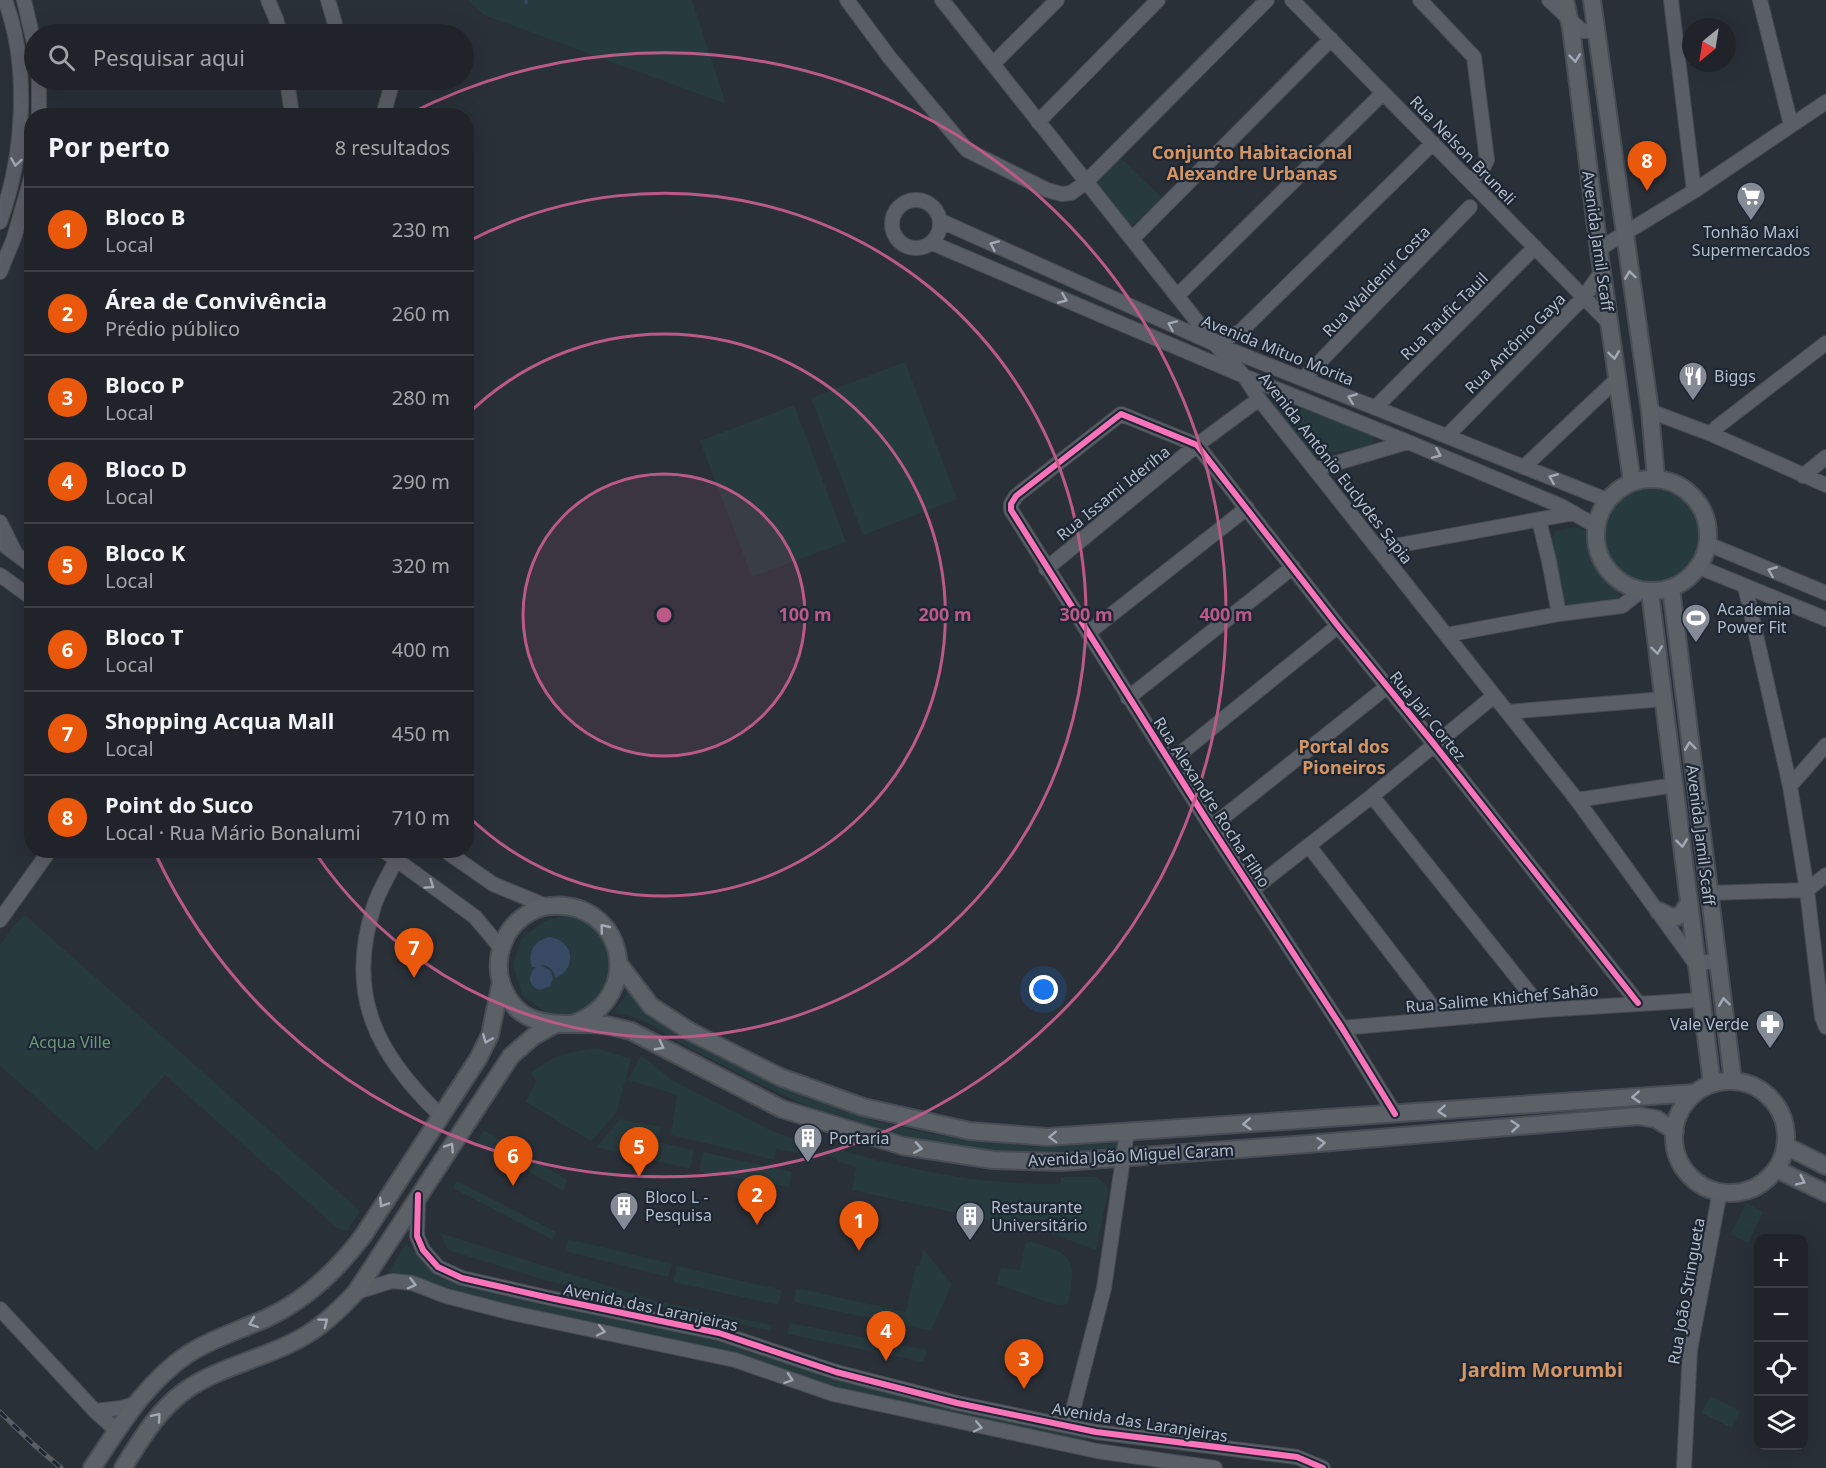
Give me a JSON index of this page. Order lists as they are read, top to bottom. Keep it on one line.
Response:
{"streets":{"main road":["Avenida Jamil Scaff","Avenida João Miguel Caram"],"street":["Rua Nelson Bruneli","Rua Waldenir Costa","Rua Taufic Tauil","Rua Antônio Gaya","Avenida Mituo Morita","Avenida Antônio Euclydes Sapia","Rua Issami Ideriha","Rua Jair Cortez","Rua Alexandre Rocha Filho","Rua Salime Khichef Sahão","Rua João Stringueta","Avenida das Laranjeiras"]},"crossings":[["Rua Nelson Bruneli","Avenida Jamil Scaff"],["Rua Nelson Bruneli","Rua Taufic Tauil"],["Rua Nelson Bruneli","Rua Antônio Gaya"],["Avenida Jamil Scaff","Rua Antônio Gaya"],["Avenida Jamil Scaff","Avenida Mituo Morita"],["Avenida Jamil Scaff","Avenida Antônio Euclydes Sapia"],["Avenida Jamil Scaff","Rua Salime Khichef Sahão"],["Avenida Jamil Scaff","Avenida João Miguel Caram"],["Avenida Jamil Scaff","Rua João Stringueta"],["Rua Waldenir Costa","Avenida Mituo Morita"],["Rua Taufic Tauil","Avenida Mituo Morita"],["Rua Antônio Gaya","Avenida Mituo Morita"],["Avenida Mituo Morita","Avenida Antônio Euclydes Sapia"],["Avenida Antônio Euclydes Sapia","Rua Issami Ideriha"],["Rua Issami Ideriha","Rua Jair Cortez"],["Rua Issami Ideriha","Rua Alexandre Rocha Filho"],["Rua Jair Cortez","Rua Alexandre Rocha Filho"],["Rua Jair Cortez","Rua Salime Khichef Sahão"],["Rua Alexandre Rocha Filho","Rua Salime Khichef Sahão"],["Rua Alexandre Rocha Filho","Avenida João Miguel Caram"],["Avenida João Miguel Caram","Rua João Stringueta"]],"districts":["Conjunto Habitacional Alexandre Urbanas","Portal dos Pioneiros","Jardim Morumbi"],"parks":["Acqua Ville"],"places":{"supermarket":["Tonhão Maxi Supermercados"],"restaurant":["Biggs"],"sports":["Academia Power Fit"],"pharmacy":["Vale Verde"],"building":["Portaria","Bloco L - Pesquisa","Restaurante Universitário"]},"north":"bottom left","page":{"search":"Pesquisar aqui","heading":["Por perto","8 resultados"],"pins":["8","7","5","6","2","1","4","3"],"list":[{"mark":"1","name":"Bloco B","note":"Local","value":"230 m"},{"mark":"2","name":"Área de Convivência","note":"Prédio público","value":"260 m"},{"mark":"3","name":"Bloco P","note":"Local","value":"280 m"},{"mark":"4","name":"Bloco D","note":"Local","value":"290 m"},{"mark":"5","name":"Bloco K","note":"Local","value":"320 m"},{"mark":"6","name":"Bloco T","note":"Local","value":"400 m"},{"mark":"7","name":"Shopping Acqua Mall","note":"Local","value":"450 m"},{"mark":"8","name":"Point do Suco","note":"Local · Rua Mário Bonalumi","value":"710 m"}],"map_buttons":["+","−"]},"rings":["100 m","200 m","300 m","400 m"]}
